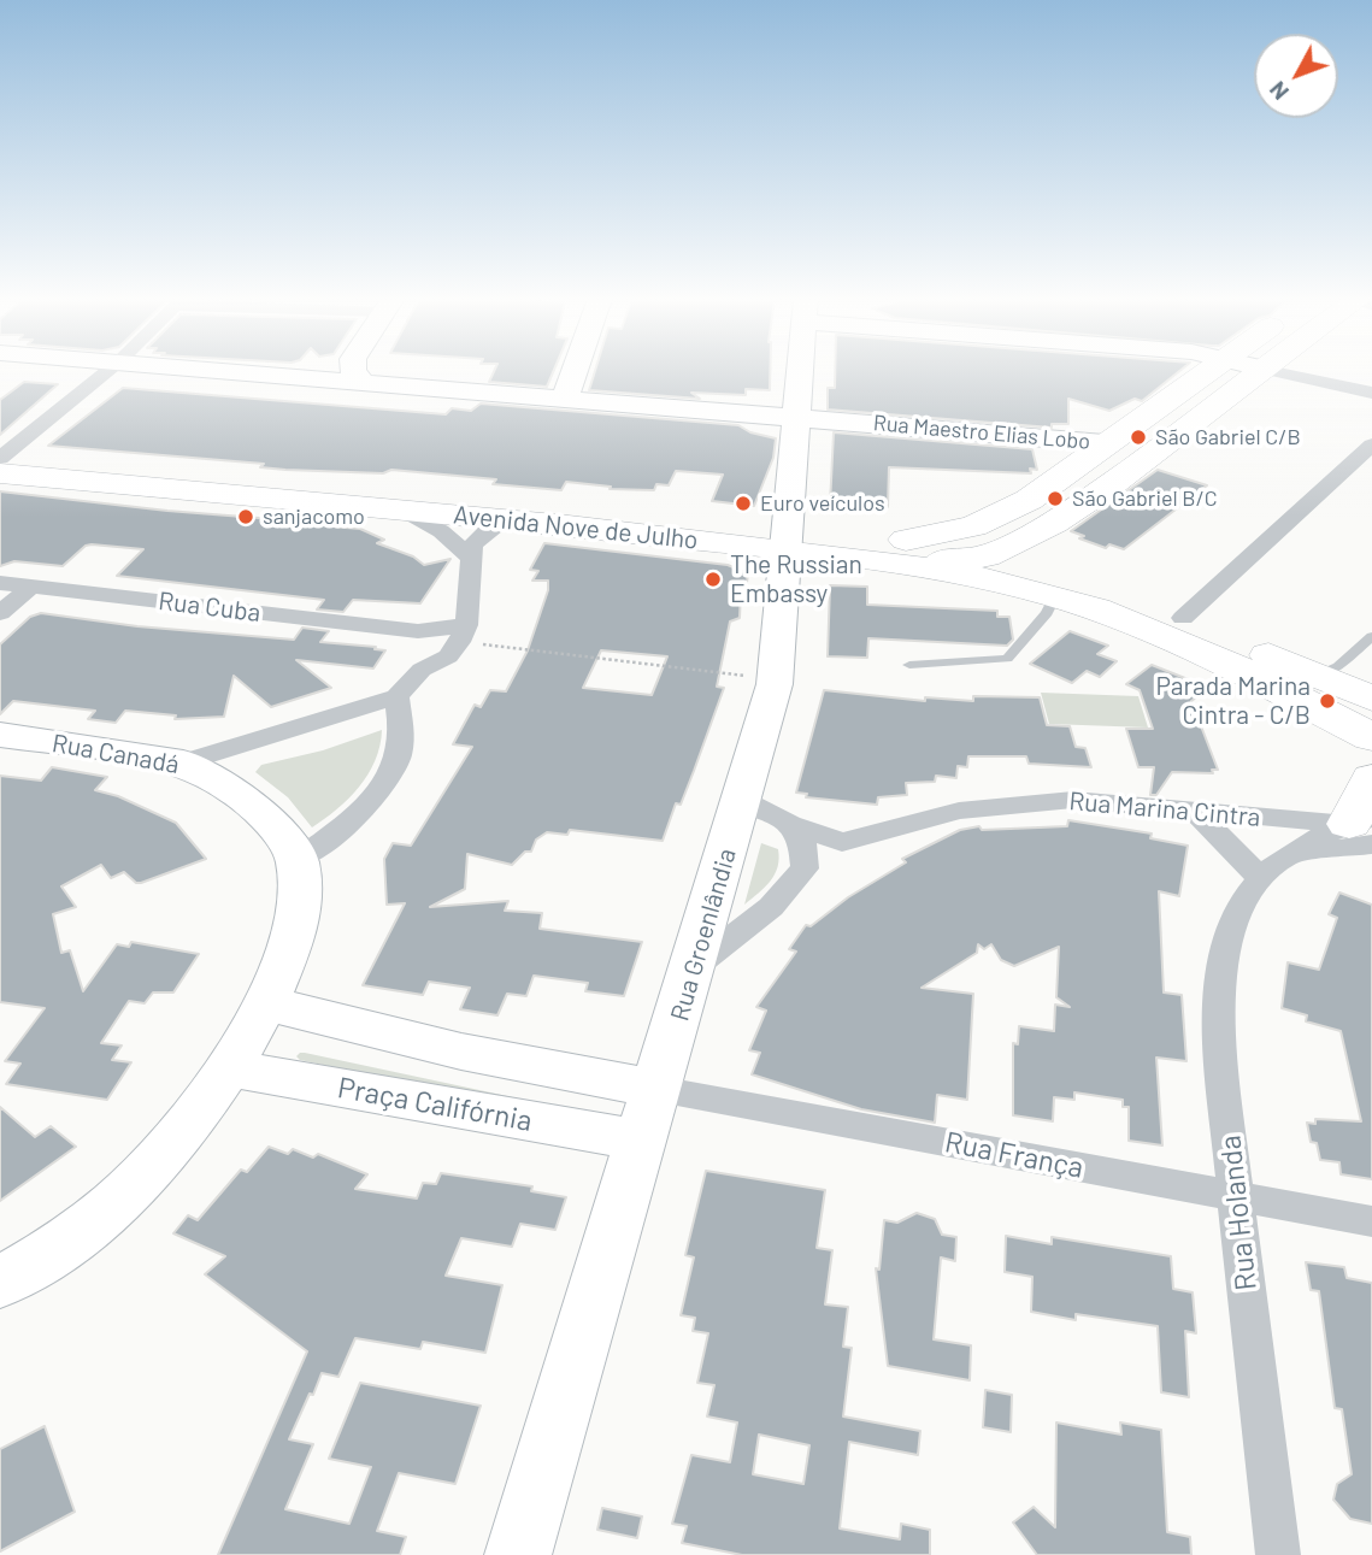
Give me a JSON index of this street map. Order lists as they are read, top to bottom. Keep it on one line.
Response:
{"streets":{"main road":["Avenida Nove de Julho"],"street":["Rua Maestro Elias Lobo","Rua Cuba","Rua Canadá","Rua Marina Cintra","Rua Groenlândia","Praça Califórnia","Rua França","Rua Holanda"]},"crossings":[["Rua Maestro Elias Lobo","Rua Groenlândia"],["Avenida Nove de Julho","Rua Groenlândia"],["Rua Marina Cintra","Rua Groenlândia"],["Rua Marina Cintra","Rua Holanda"],["Rua Groenlândia","Praça Califórnia"],["Rua Groenlândia","Rua França"],["Praça Califórnia","Rua França"],["Rua França","Rua Holanda"]],"places":["São Gabriel C/B","São Gabriel B/C","Euro veículos","sanjacomo","The Russian Embassy","Parada Marina Cintra - C/B"],"north":"bottom left"}
